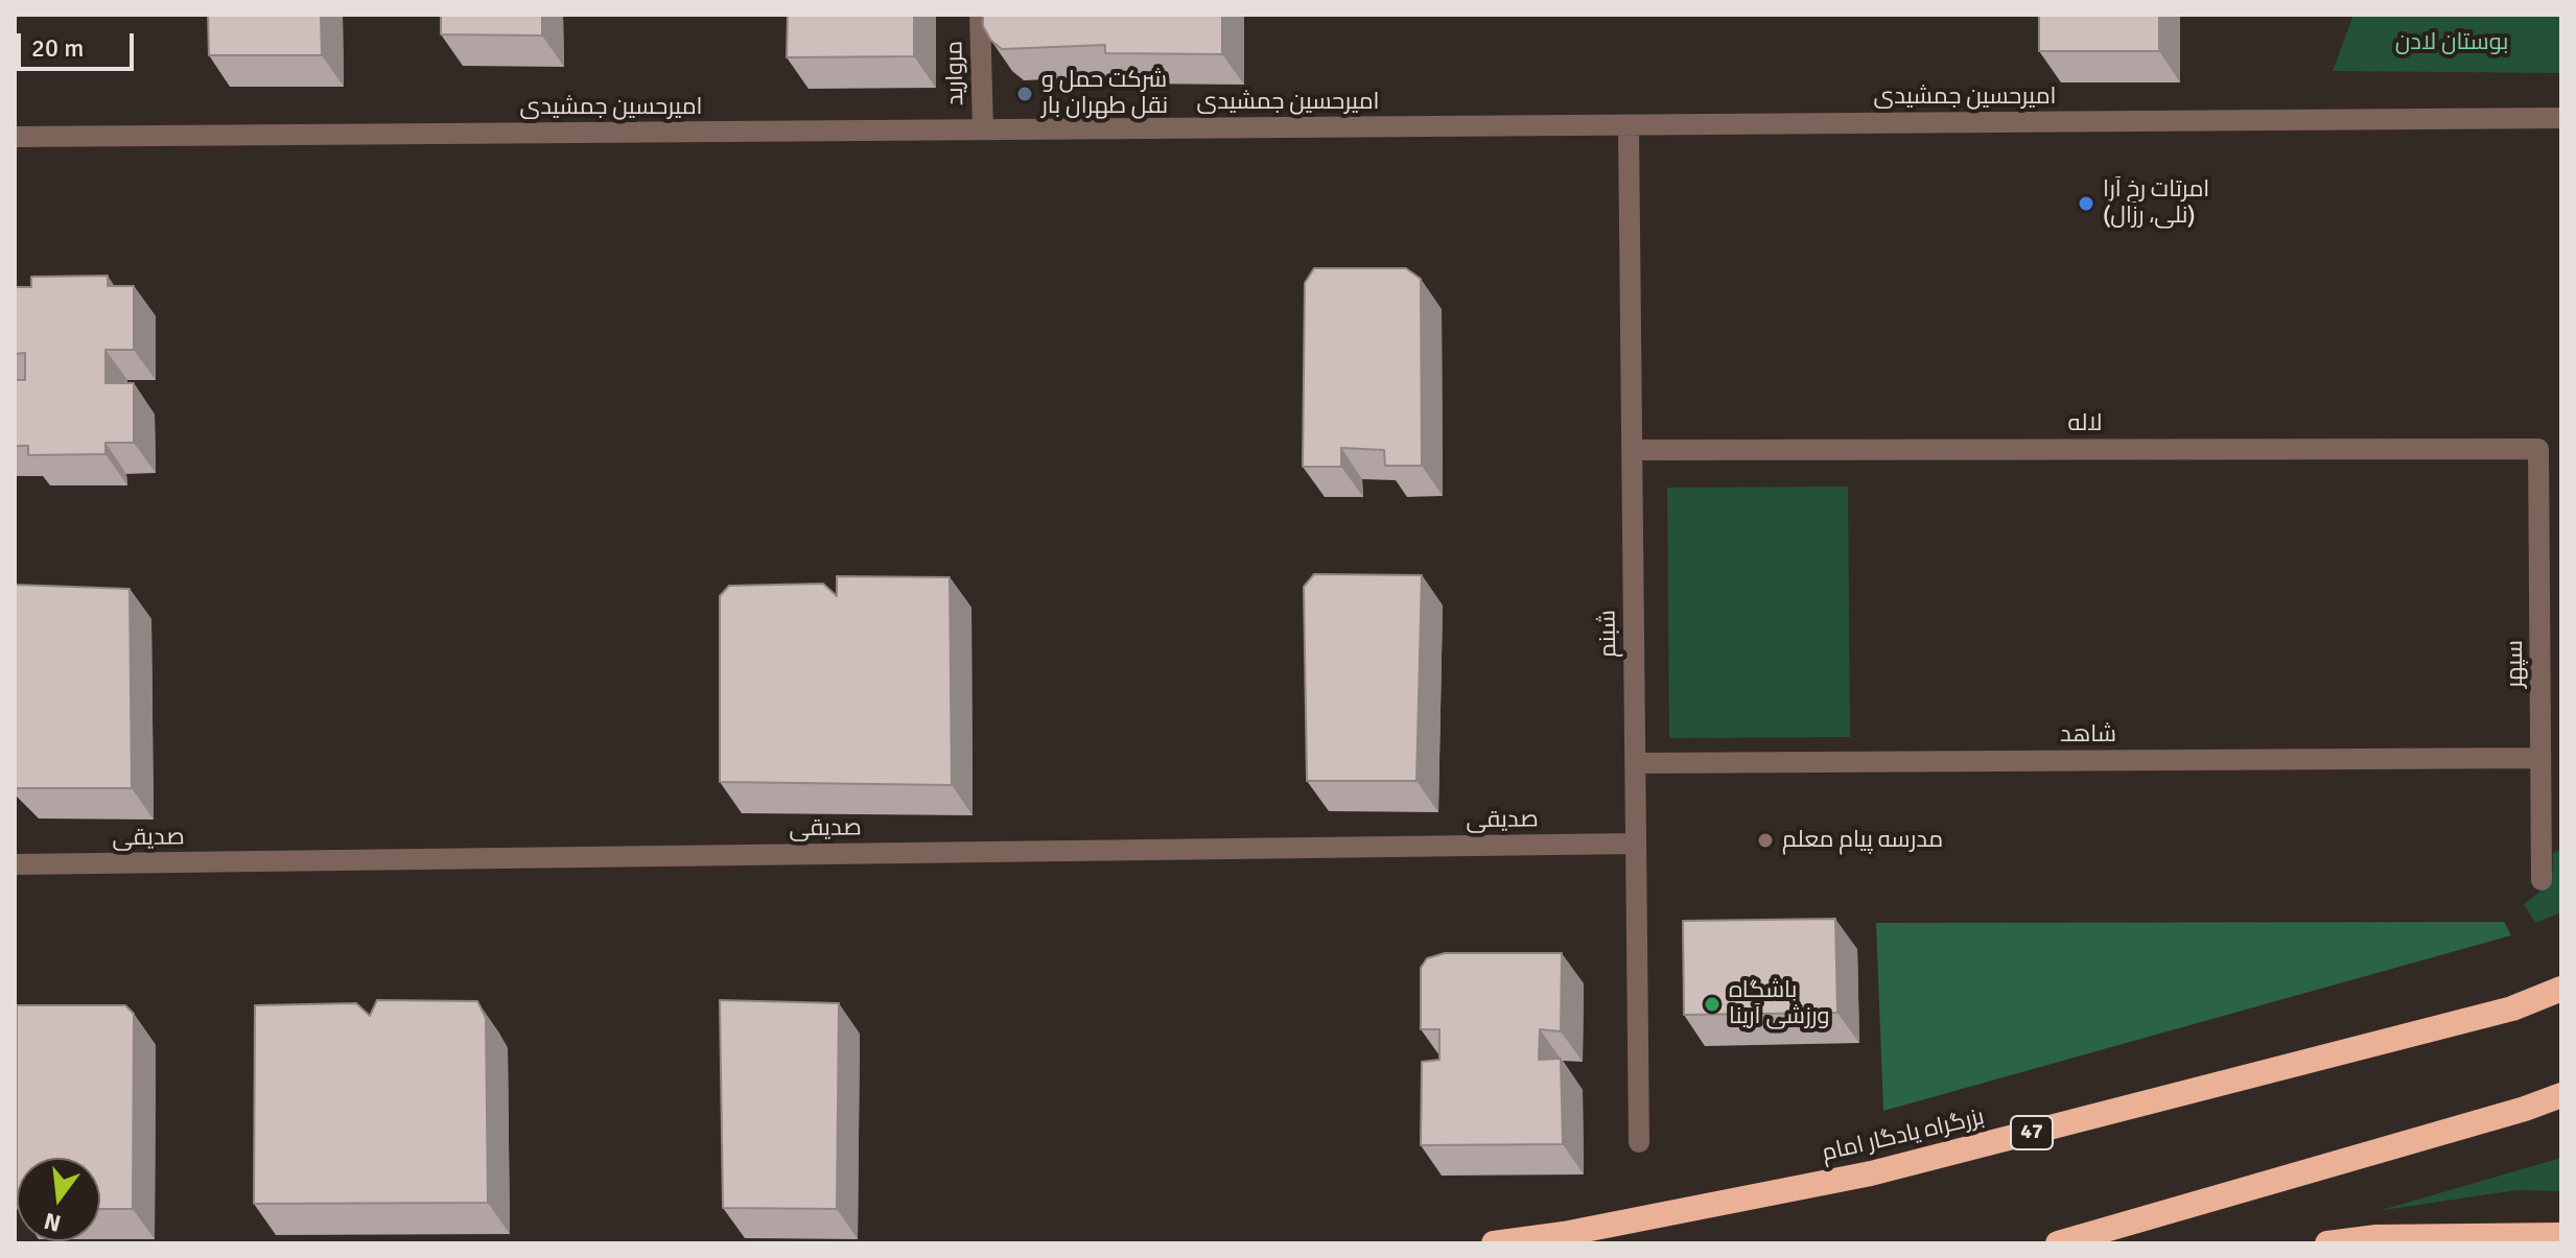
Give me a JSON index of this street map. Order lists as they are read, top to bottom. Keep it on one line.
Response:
{"streets":{"highway":["47","بزرگراه یادگار امام"],"street":["مروارید","امیرحسین جمشیدی","لاله","شبنم","سپهر","شاهد","صدیقی"]},"crossings":[["مروارید","امیرحسین جمشیدی"],["امیرحسین جمشیدی","شبنم"],["لاله","شبنم"],["لاله","سپهر"],["شبنم","شاهد"],["شبنم","صدیقی"],["سپهر","شاهد"]],"parks":["بوستان لادن"],"places":["شرکت حمل و نقل طهران بار","امرتات رخ آرا (نلی، رزال)","مدرسه پیام معلم","باشگاه ورزشی آرینا"],"scale_bar":"20 m","north":"bottom"}
